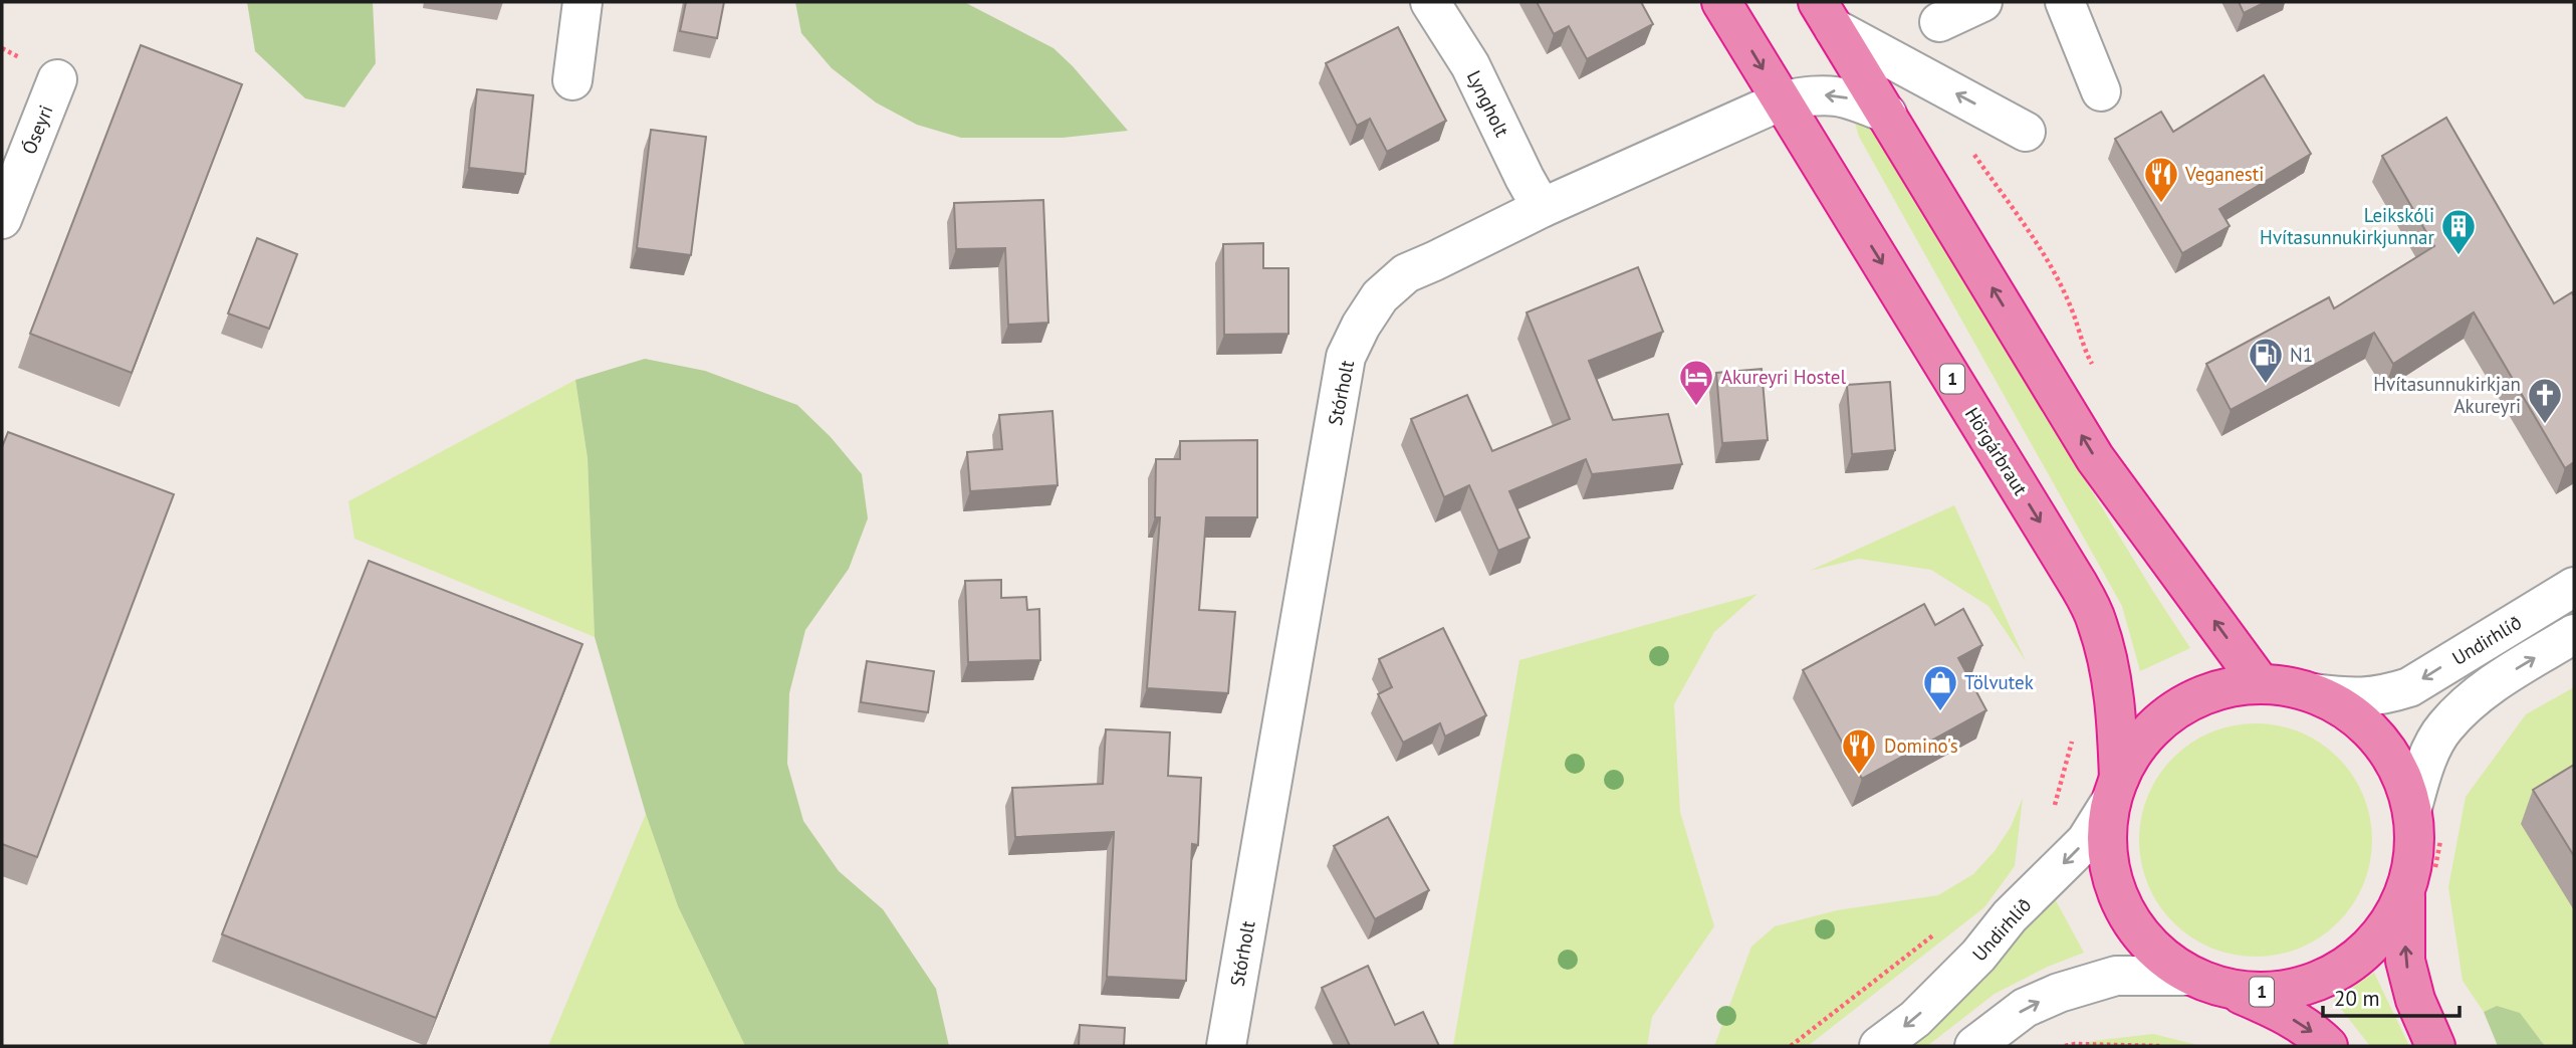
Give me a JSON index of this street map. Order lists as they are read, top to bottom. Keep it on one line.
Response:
{"streets":{"highway":["1","Hörgárbraut"],"street":["Lyngholt","Óseyri","Stórholt","Undirhlíð"]},"crossings":[["Lyngholt","Stórholt"],["Stórholt","Hörgárbraut"],["Hörgárbraut","Undirhlíð"]],"places":{"restaurant":["Veganesti","Domino's"],"building":["Leikskóli Hvítasunnukirkjunnar"],"fuel station":["N1"],"hotel":["Akureyri Hostel"],"church":["Hvítasunnukirkjan Akureyri"],"shop":["Tölvutek"]},"scale_bar":"20 m"}
